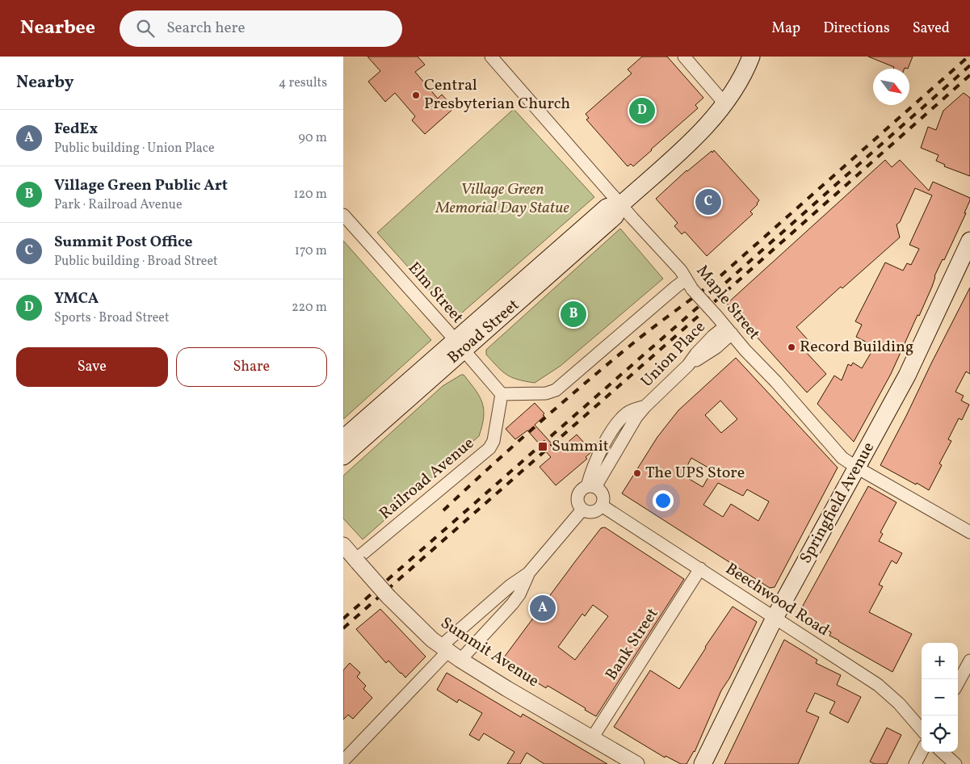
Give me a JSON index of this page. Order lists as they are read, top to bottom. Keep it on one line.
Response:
{"streets":{"main road":["Broad Street","Springfield Avenue"],"street":["Elm Street","Maple Street","Union Place","Railroad Avenue","Beechwood Road","Bank Street","Summit Avenue"]},"crossings":[["Elm Street","Broad Street"],["Elm Street","Railroad Avenue"],["Maple Street","Broad Street"],["Maple Street","Union Place"],["Maple Street","Springfield Avenue"],["Union Place","Beechwood Road"],["Railroad Avenue","Summit Avenue"],["Springfield Avenue","Beechwood Road"],["Beechwood Road","Bank Street"],["Bank Street","Summit Avenue"]],"parks":["Village Green Memorial Day Statue"],"places":{"other":["Central Presbyterian Church","Record Building","The UPS Store"],"transit":["Summit"]},"north":"bottom right","page":{"header":"Nearbee","search":"Search here","nav":["Map","Directions","Saved"],"heading":["Nearby","4 results"],"pins":["D","C","B","A"],"list":[{"mark":"A","name":"FedEx","note":"Public building · Union Place","value":"90 m"},{"mark":"B","name":"Village Green Public Art","note":"Park · Railroad Avenue","value":"120 m"},{"mark":"C","name":"Summit Post Office","note":"Public building · Broad Street","value":"170 m"},{"mark":"D","name":"YMCA","note":"Sports · Broad Street","value":"220 m"}],"buttons":["Save","Share"],"map_buttons":["+","−"]}}
